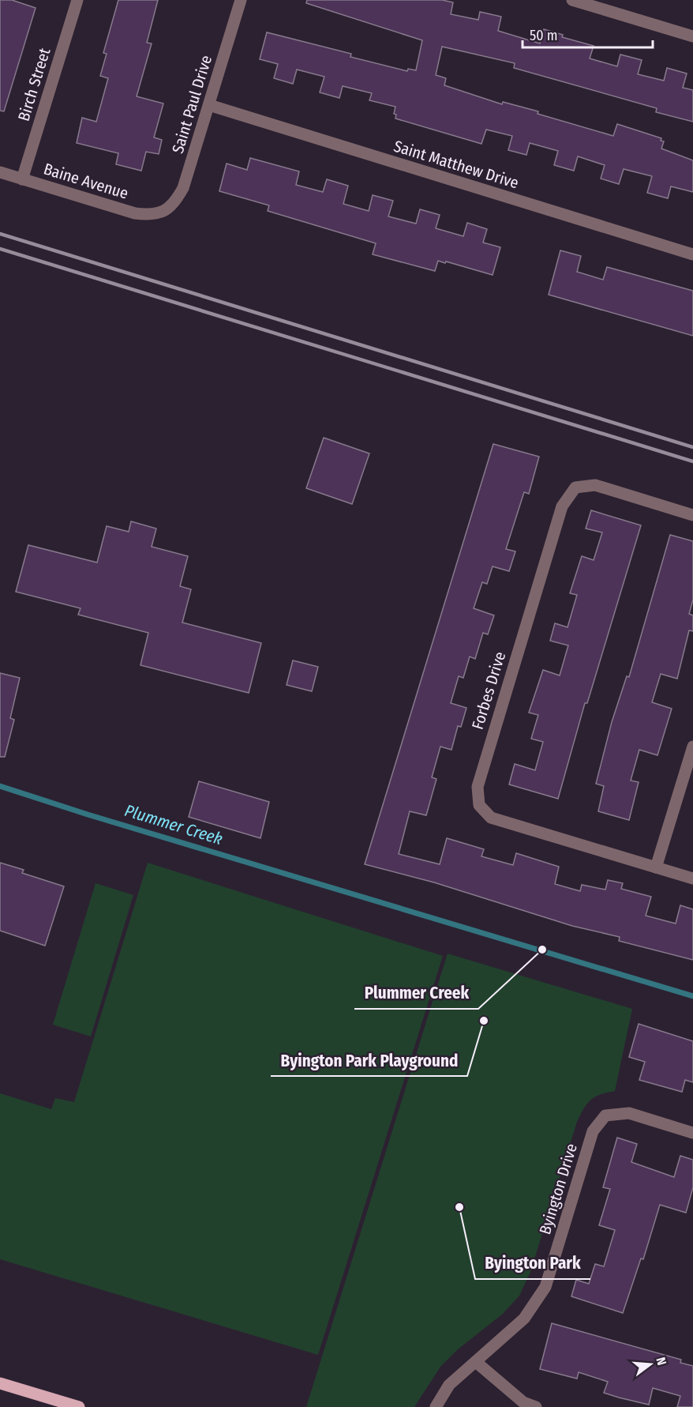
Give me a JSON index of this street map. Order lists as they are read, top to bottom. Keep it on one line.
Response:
{"streets":{"street":["Birch Street","Saint Paul Drive","Saint Matthew Drive","Baine Avenue","Forbes Drive","Byington Drive"]},"crossings":[["Birch Street","Baine Avenue"],["Saint Paul Drive","Saint Matthew Drive"],["Saint Paul Drive","Baine Avenue"]],"water":["Plummer Creek"],"places":["Plummer Creek","Byington Park Playground","Byington Park"],"scale_bar":"50 m","north":"right"}
